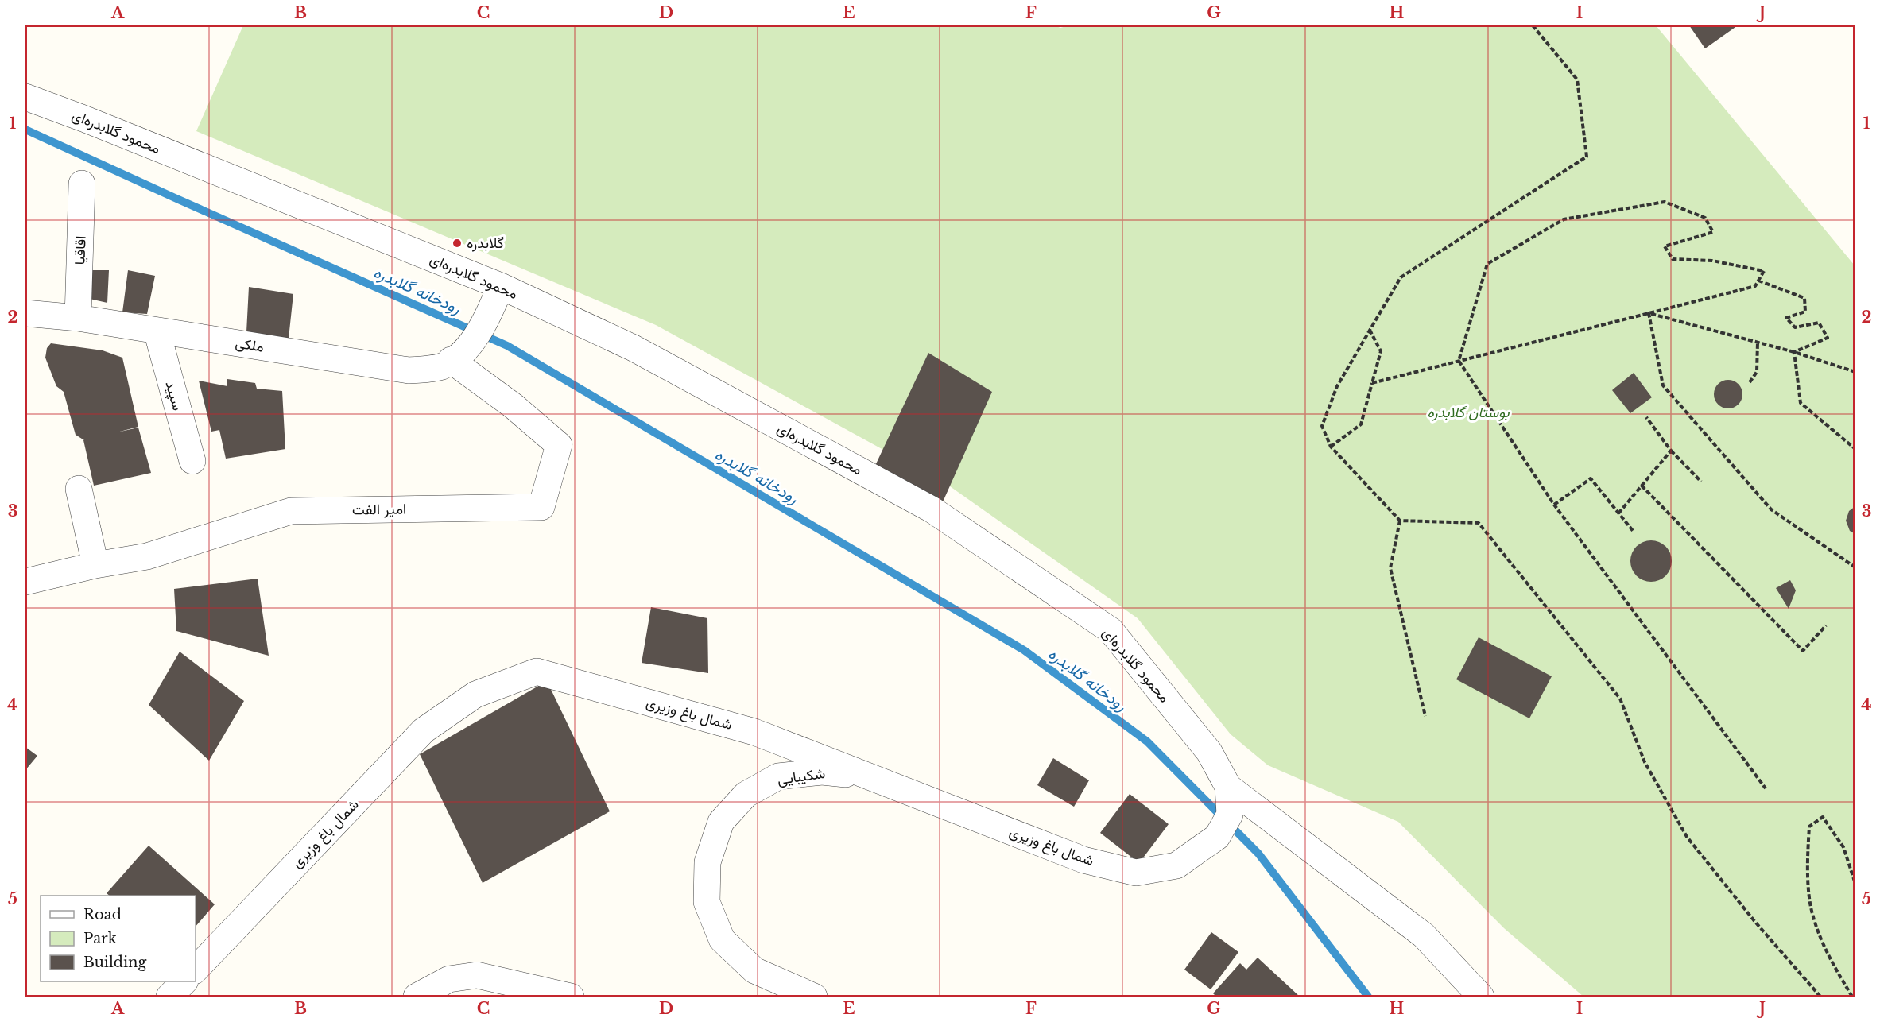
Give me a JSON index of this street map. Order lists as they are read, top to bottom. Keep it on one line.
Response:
{"streets":{"street":["محمود گلابدره‌ای","اقاقیا","ملکی","سپید","امیر الفت","شمال باغ وزیری","شکیبایی"]},"crossings":[["محمود گلابدره‌ای","شمال باغ وزیری"],["اقاقیا","ملکی"],["ملکی","سپید"],["ملکی","امیر الفت"],["شمال باغ وزیری","شکیبایی"]],"water":["رودخانه گلابدره"],"parks":["بوستان گلابدره"],"places":["گلابدره"],"legend":["Road","Park","Building"],"grid":{"columns":["A","B","C","D","E","F","G","H","I","J"],"rows":["1","2","3","4","5"]}}
